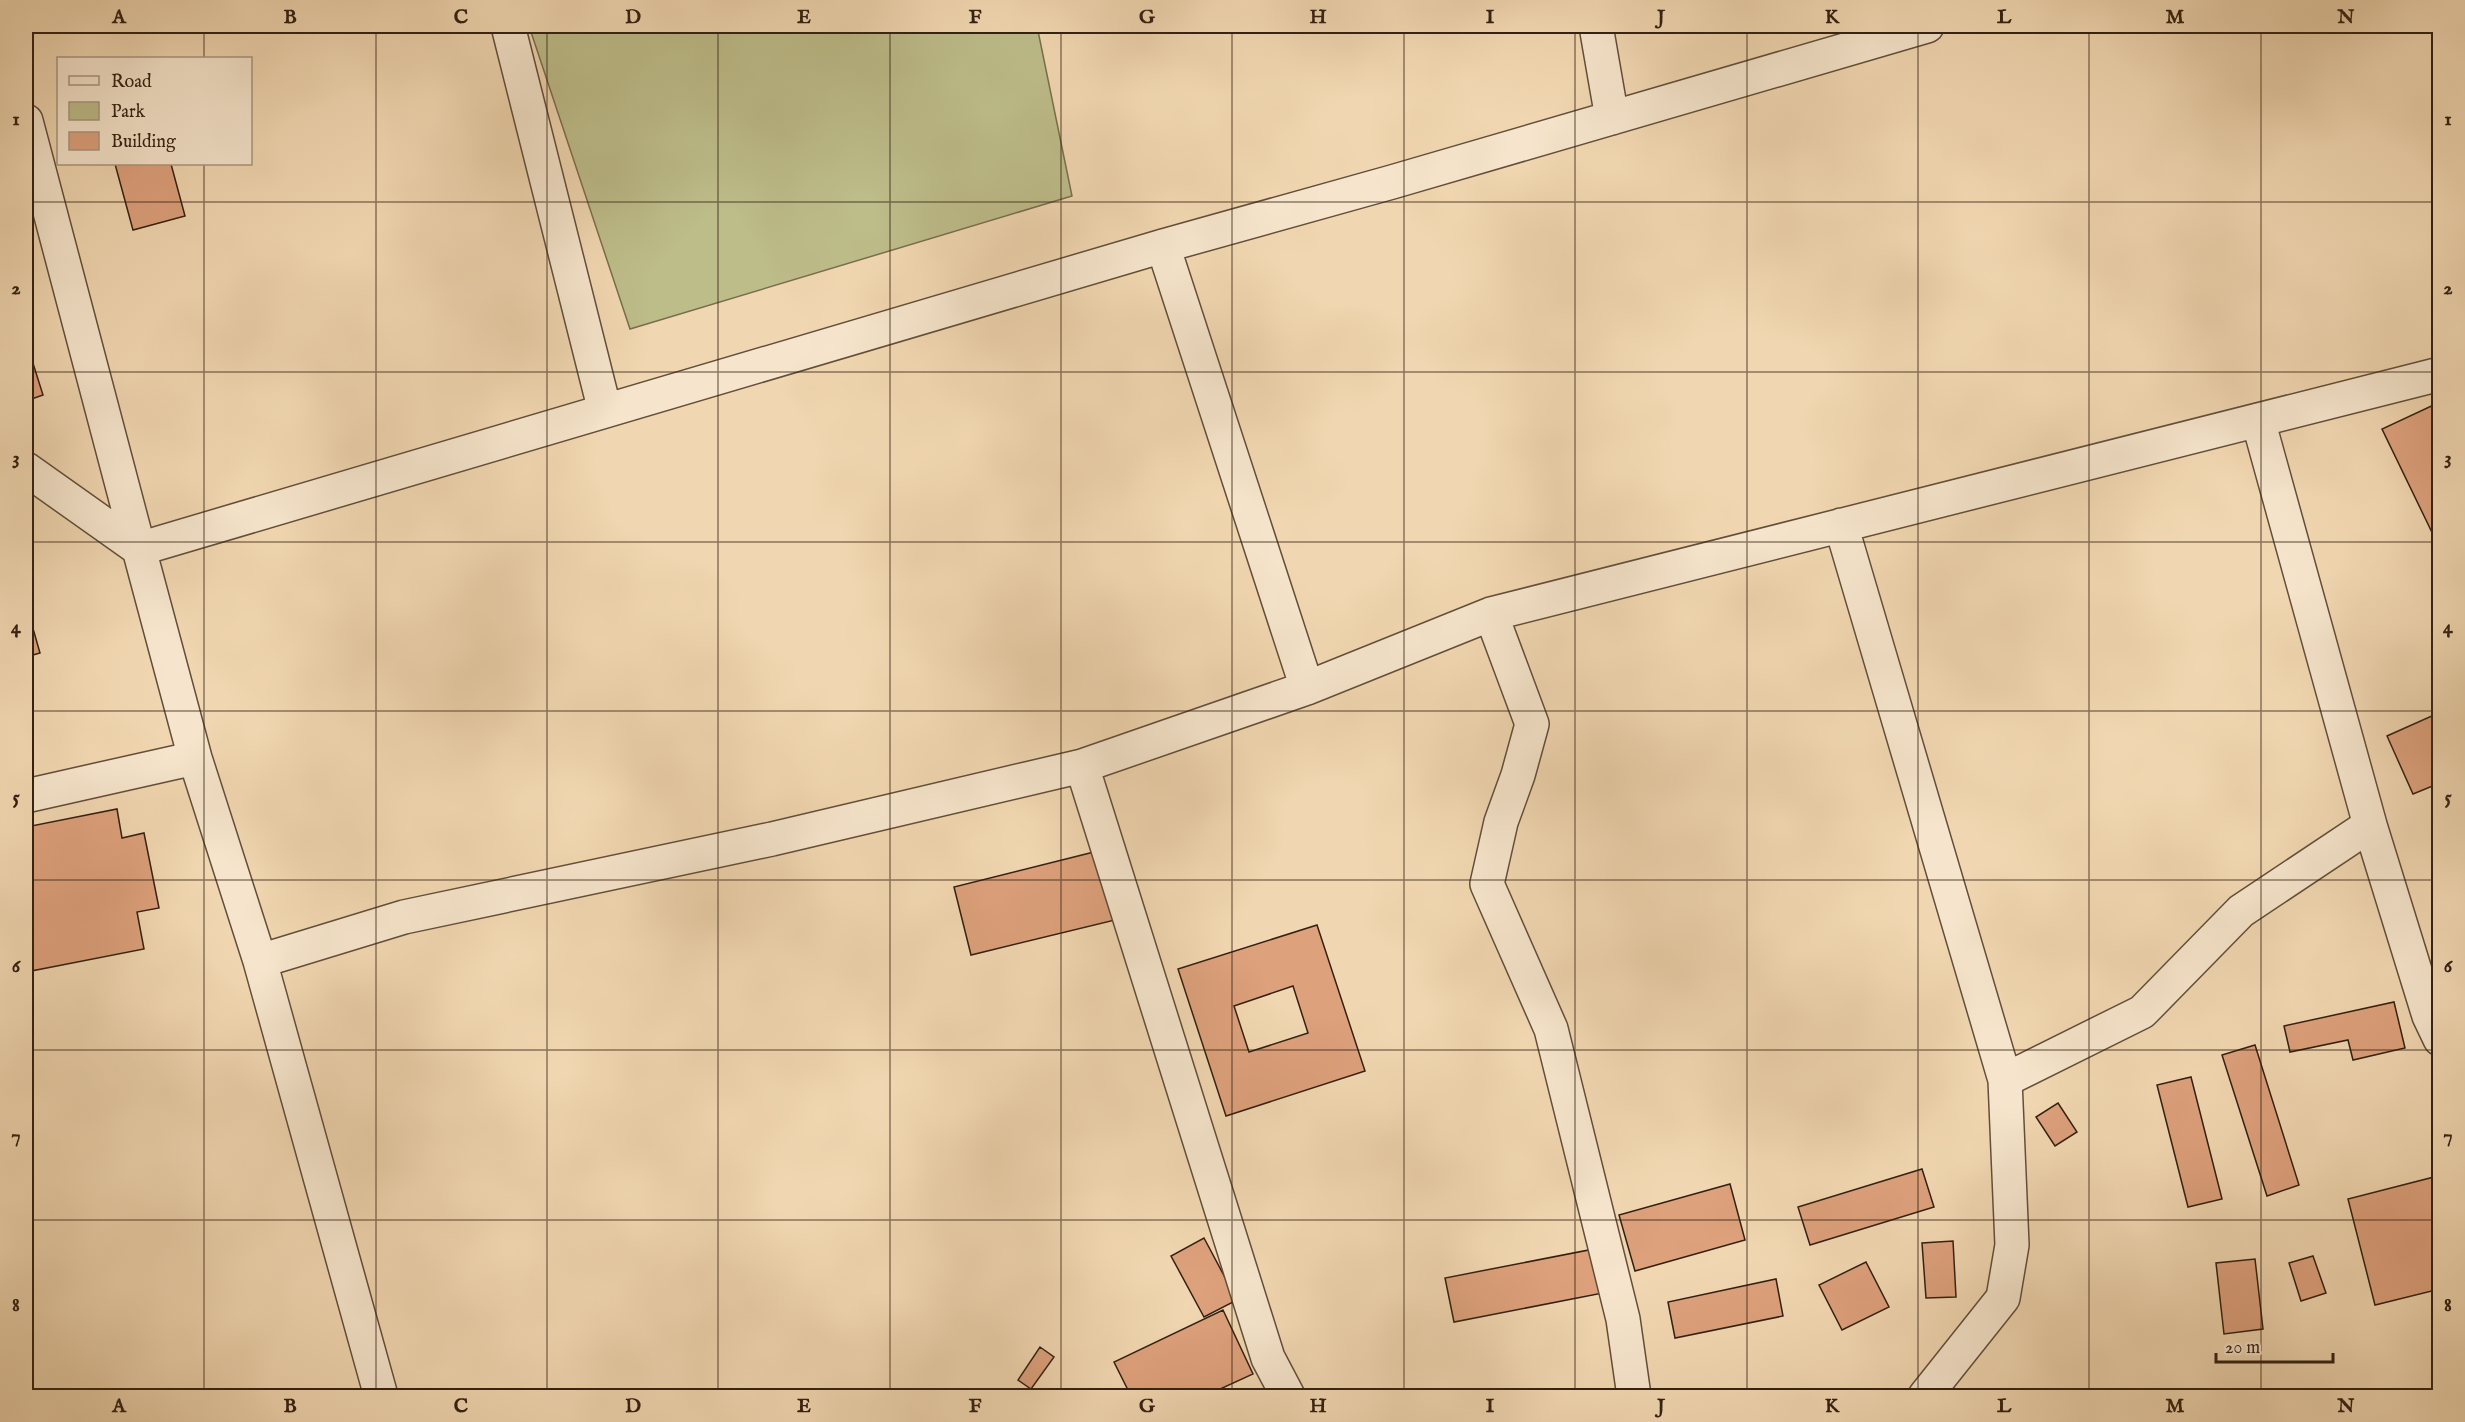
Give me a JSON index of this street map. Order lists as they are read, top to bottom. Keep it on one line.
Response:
{"legend":["Road","Park","Building"],"scale_bar":"20 m","grid":{"columns":["A","B","C","D","E","F","G","H","I","J","K","L","M","N"],"rows":["1","2","3","4","5","6","7","8"]}}
